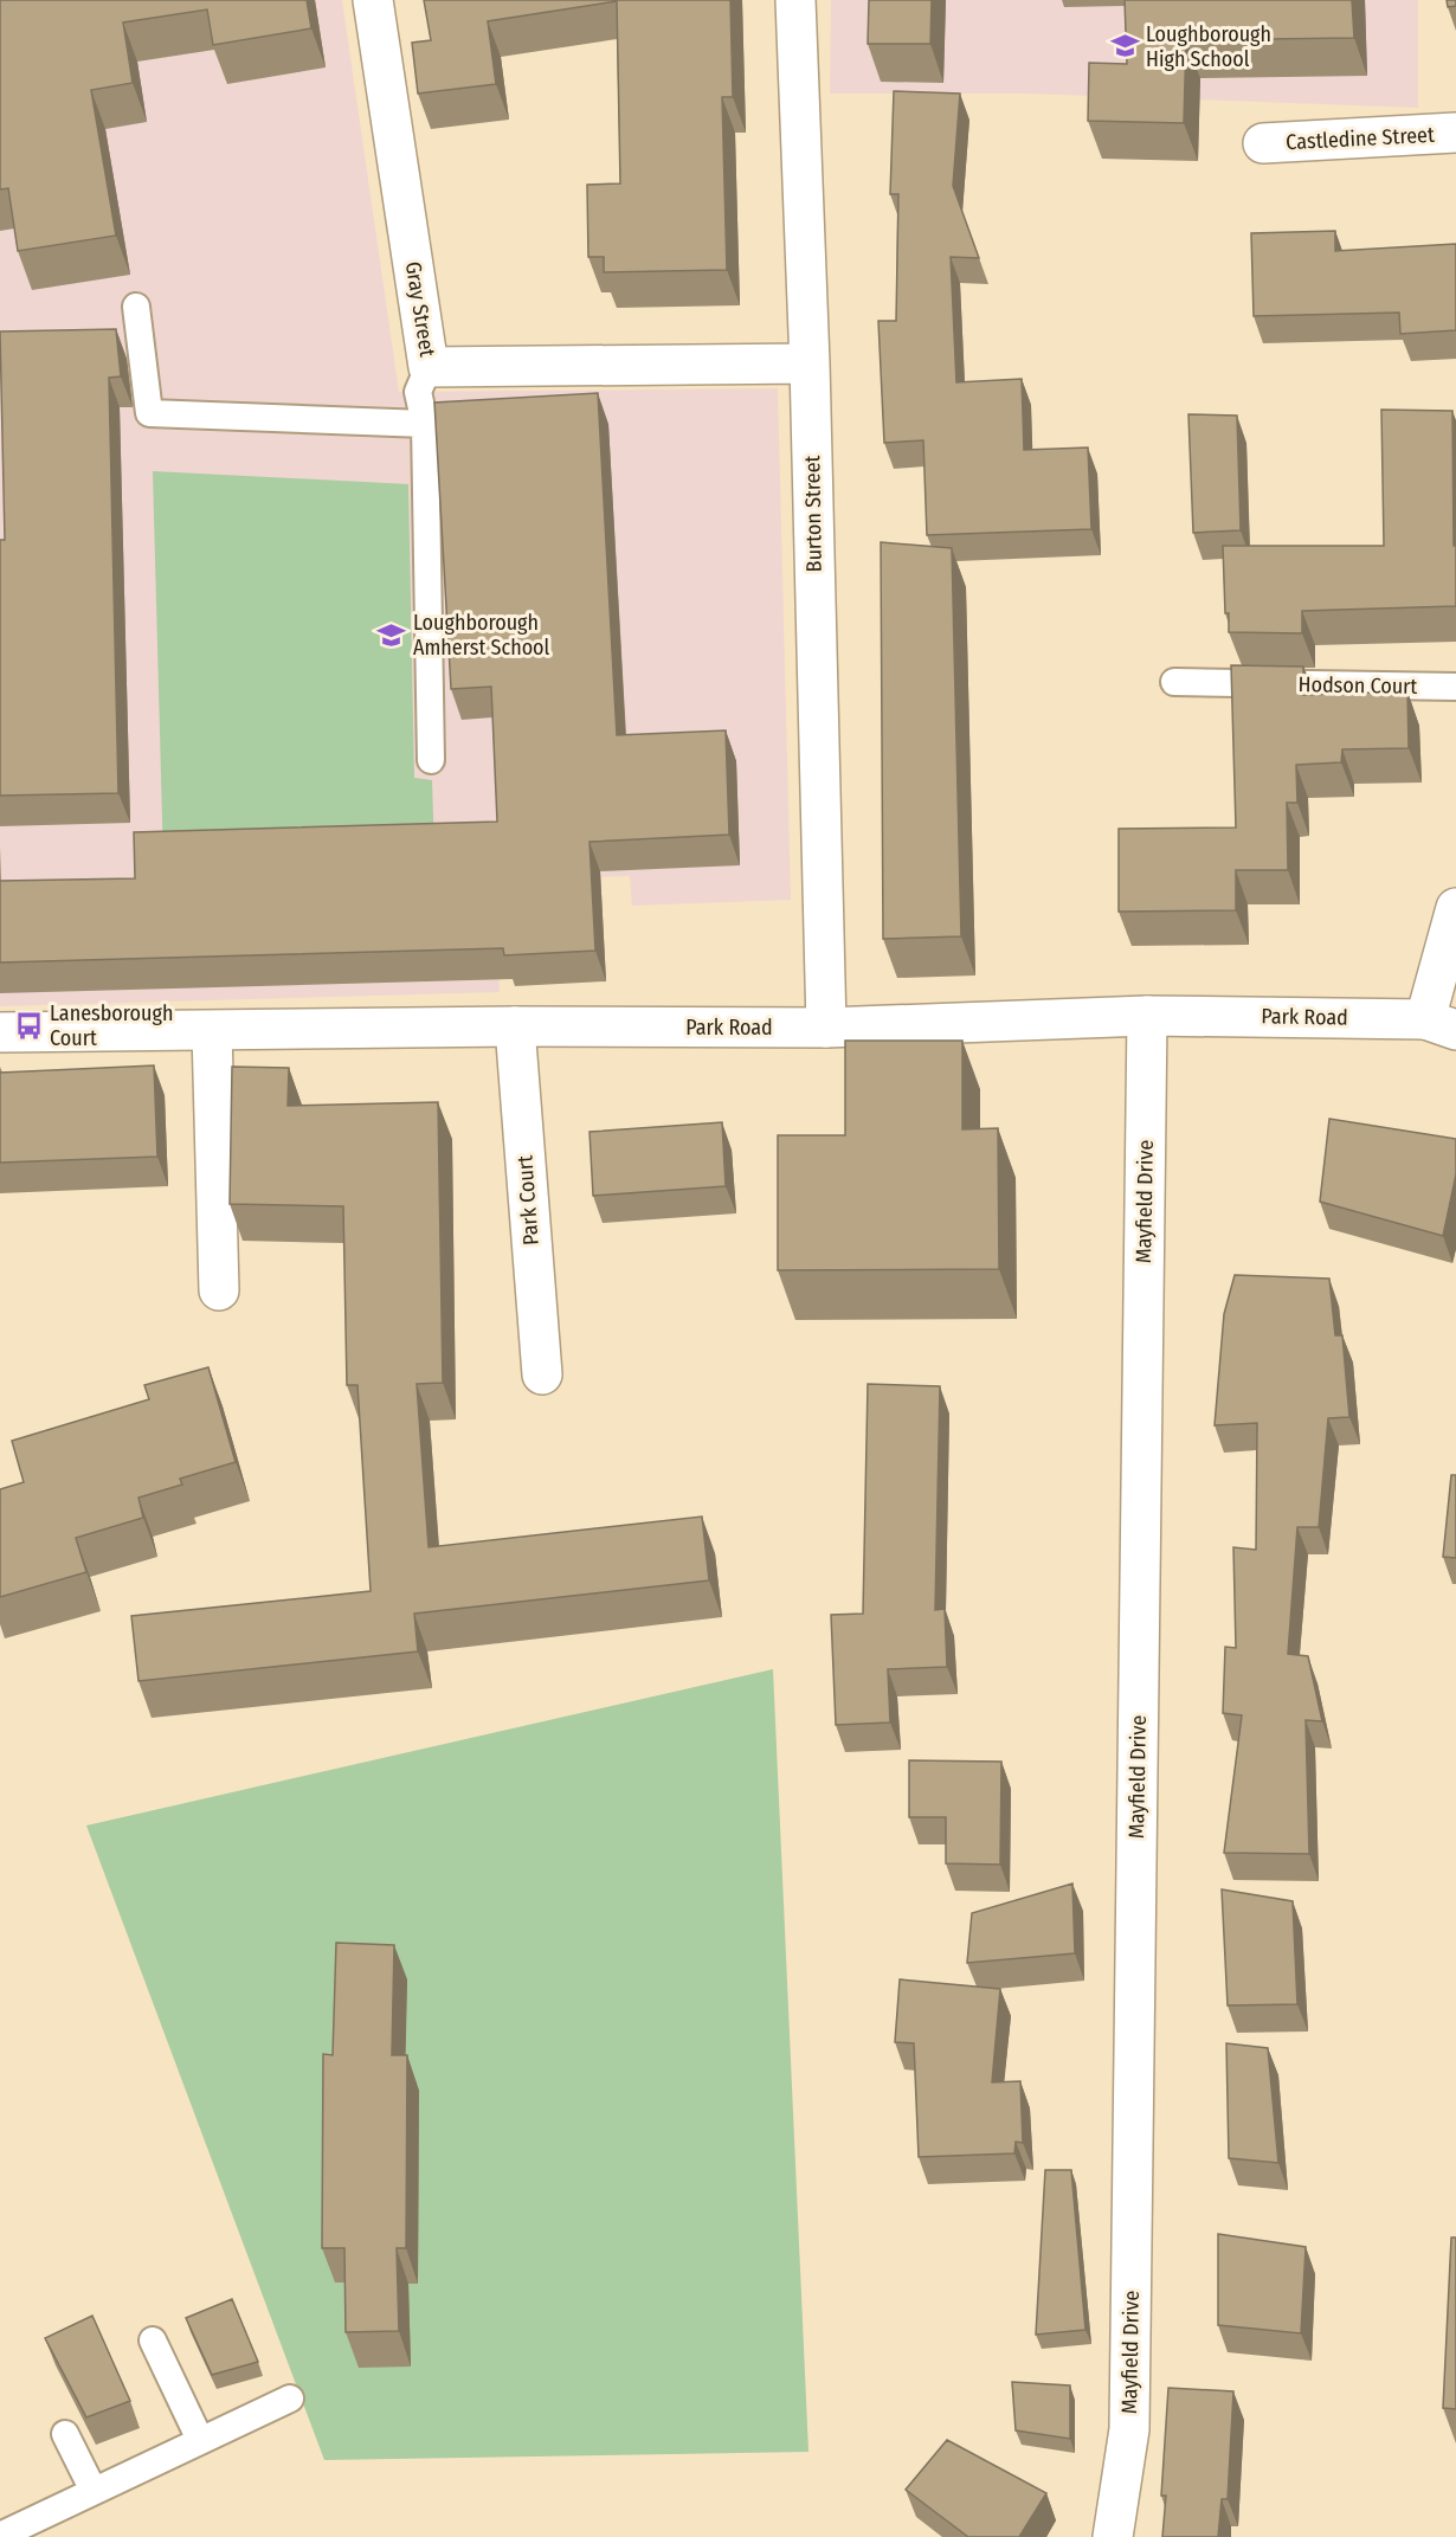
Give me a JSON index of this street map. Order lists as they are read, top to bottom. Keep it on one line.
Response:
{"streets":{"street":["Castledine Street","Gray Street","Burton Street","Park Road","Park Court","Mayfield Drive"],"lane":["Hodson Court"]},"crossings":[["Gray Street","Burton Street"],["Burton Street","Park Road"],["Park Road","Park Court"],["Park Road","Mayfield Drive"]],"places":{"school or university":["Loughborough High School","Loughborough Amherst School"],"bus stop":["Lanesborough Court"]}}
